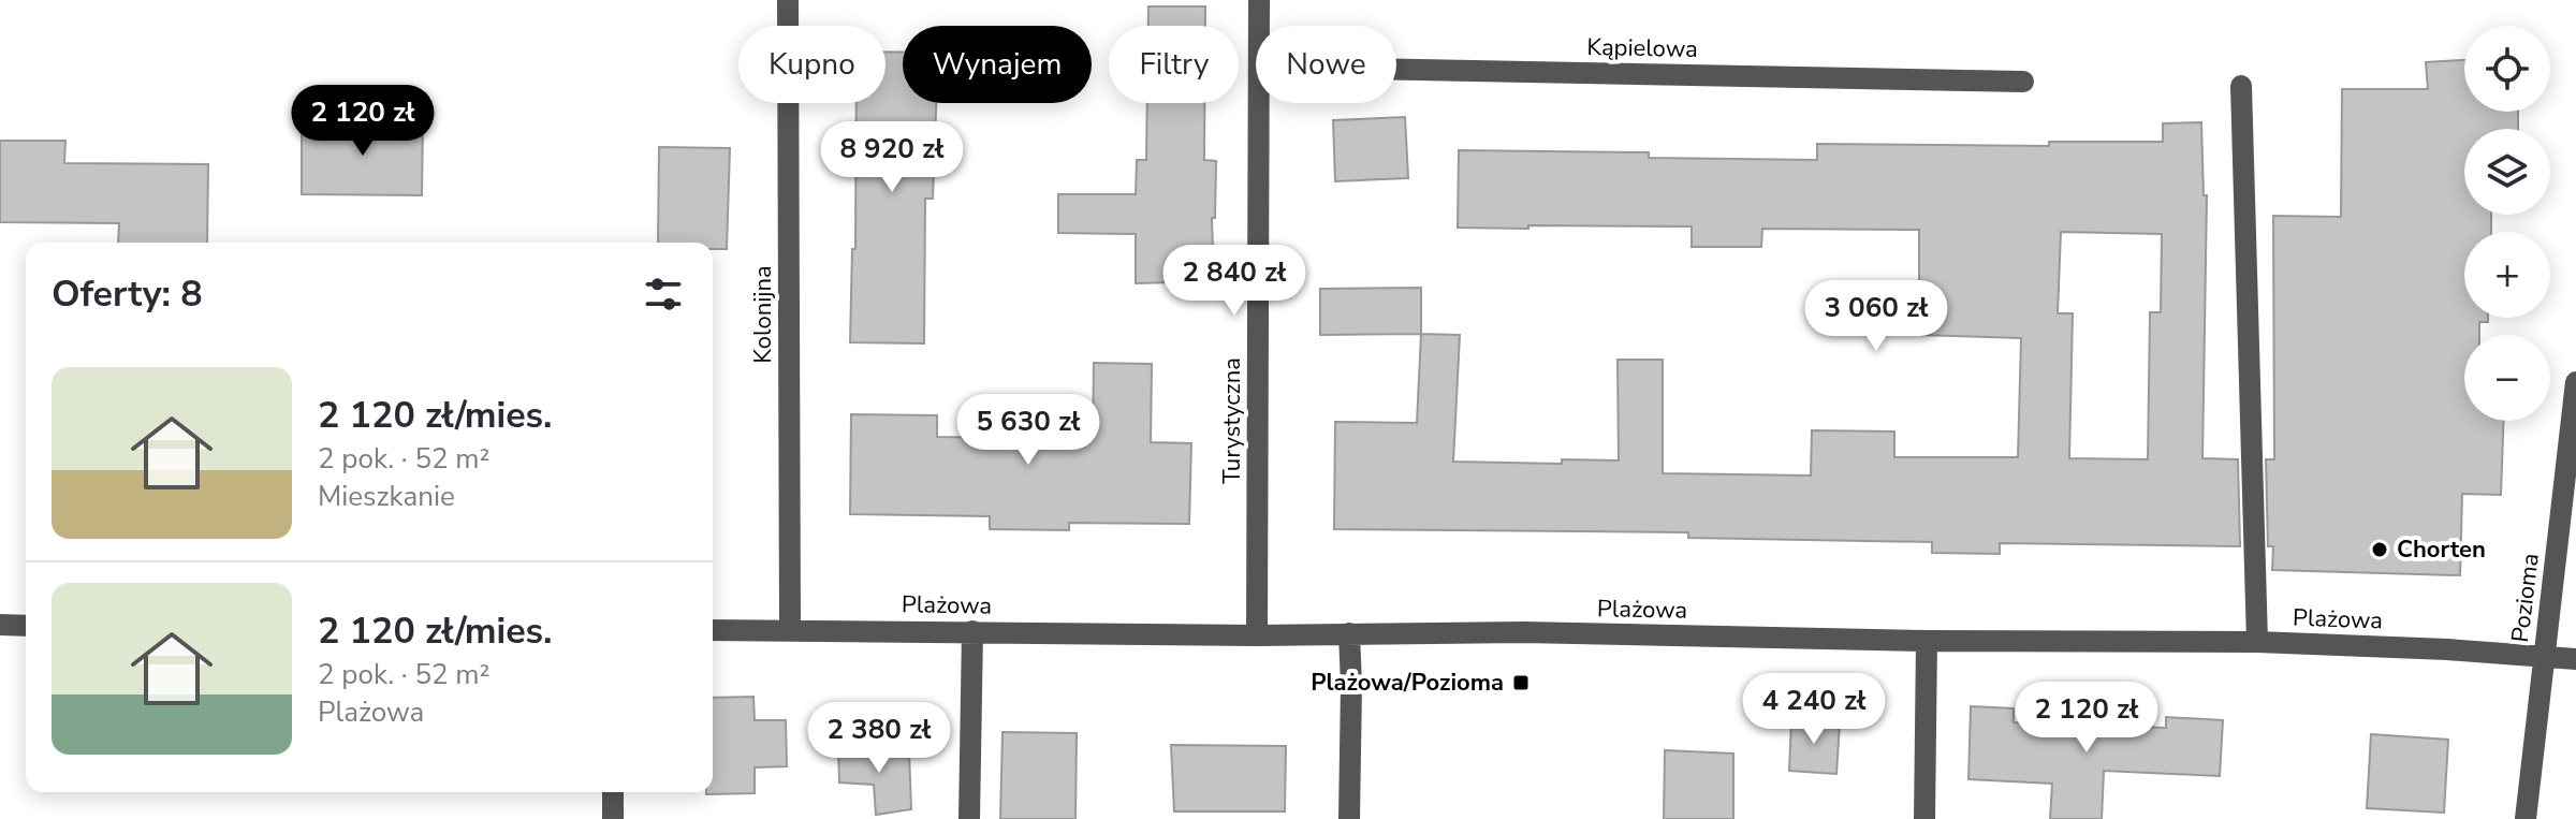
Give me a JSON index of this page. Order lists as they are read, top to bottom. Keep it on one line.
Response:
{"streets":{"street":["Kąpielowa","Kolonijna","Turystyczna","Pozioma","Plażowa"]},"crossings":[["Kolonijna","Plażowa"],["Turystyczna","Plażowa"],["Pozioma","Plażowa"]],"places":{"other":["Chorten"],"transit":["Plażowa/Pozioma"]},"page":{"map_buttons":["+","−"],"chip":["Kupno","Wynajem","Filtry","Nowe"],"price":["2 120 zł","8 920 zł","2 840 zł","3 060 zł","5 630 zł","4 240 zł","2 120 zł","2 380 zł"],"heading":"Oferty: 8","list":[{"name":"2 120 zł/mies.","note":"2 pok. · 52 m² · Mieszkanie"},{"name":"2 120 zł/mies.","note":"2 pok. · 52 m² · Plażowa"}]}}
